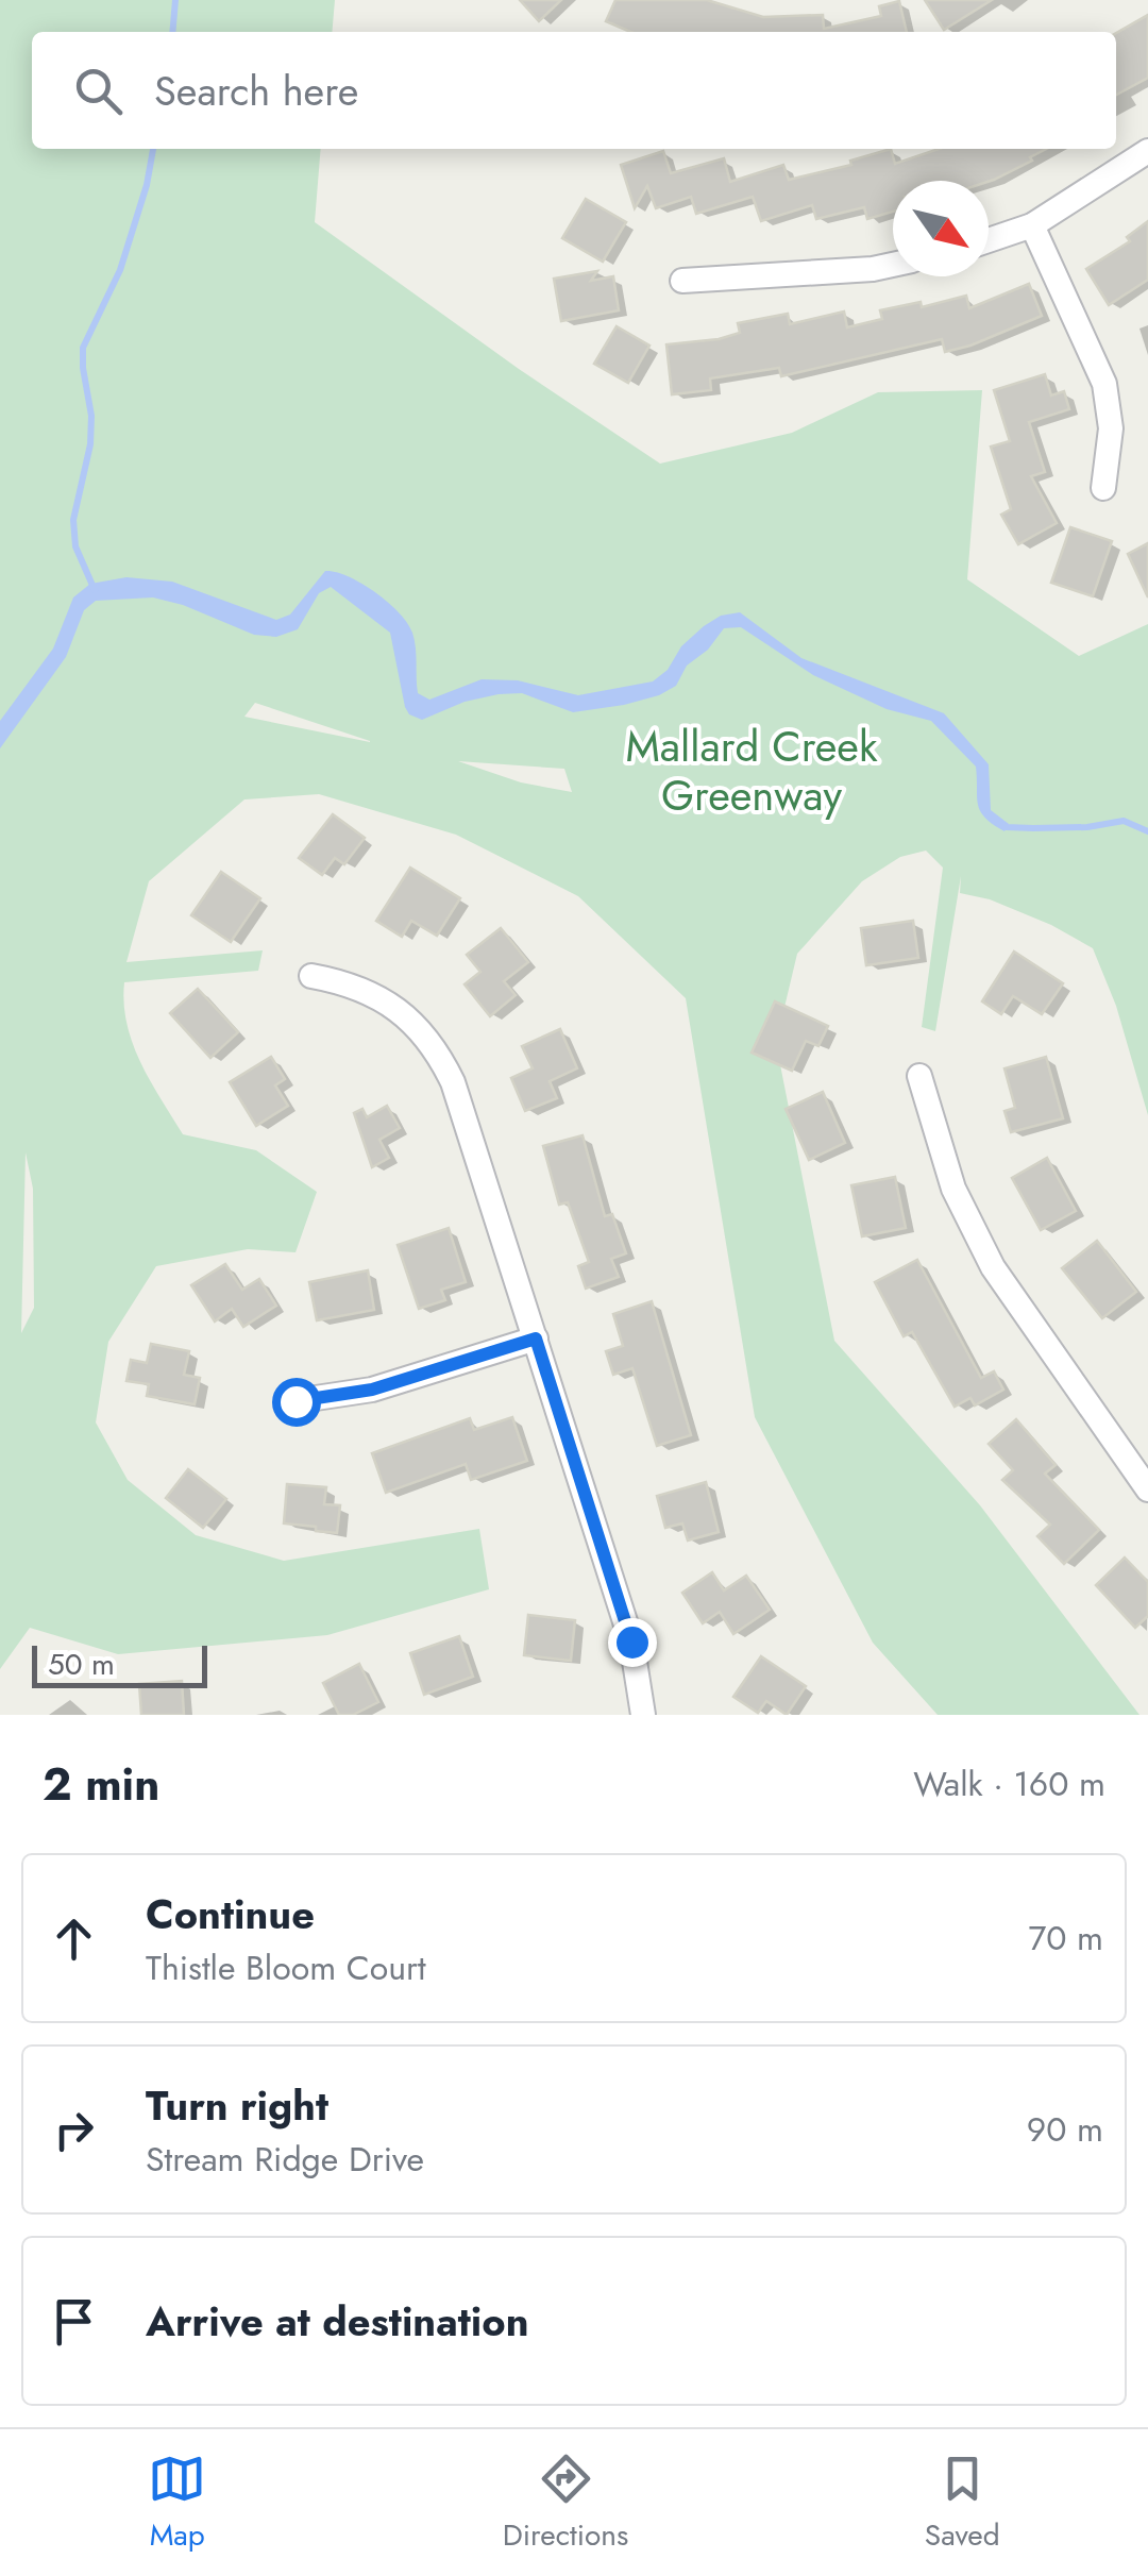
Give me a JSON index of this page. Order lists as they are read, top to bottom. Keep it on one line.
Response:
{"parks":["Mallard Creek Greenway"],"scale_bar":"50 m","north":"bottom right","page":{"search":"Search here","scale":"50 m","heading":["2 min","Walk · 160 m"],"list":[["Continue","Thistle Bloom Court","70 m"],["Turn right","Stream Ridge Drive","90 m"],"Arrive at destination"],"nav":["Map","Directions","Saved"]}}
